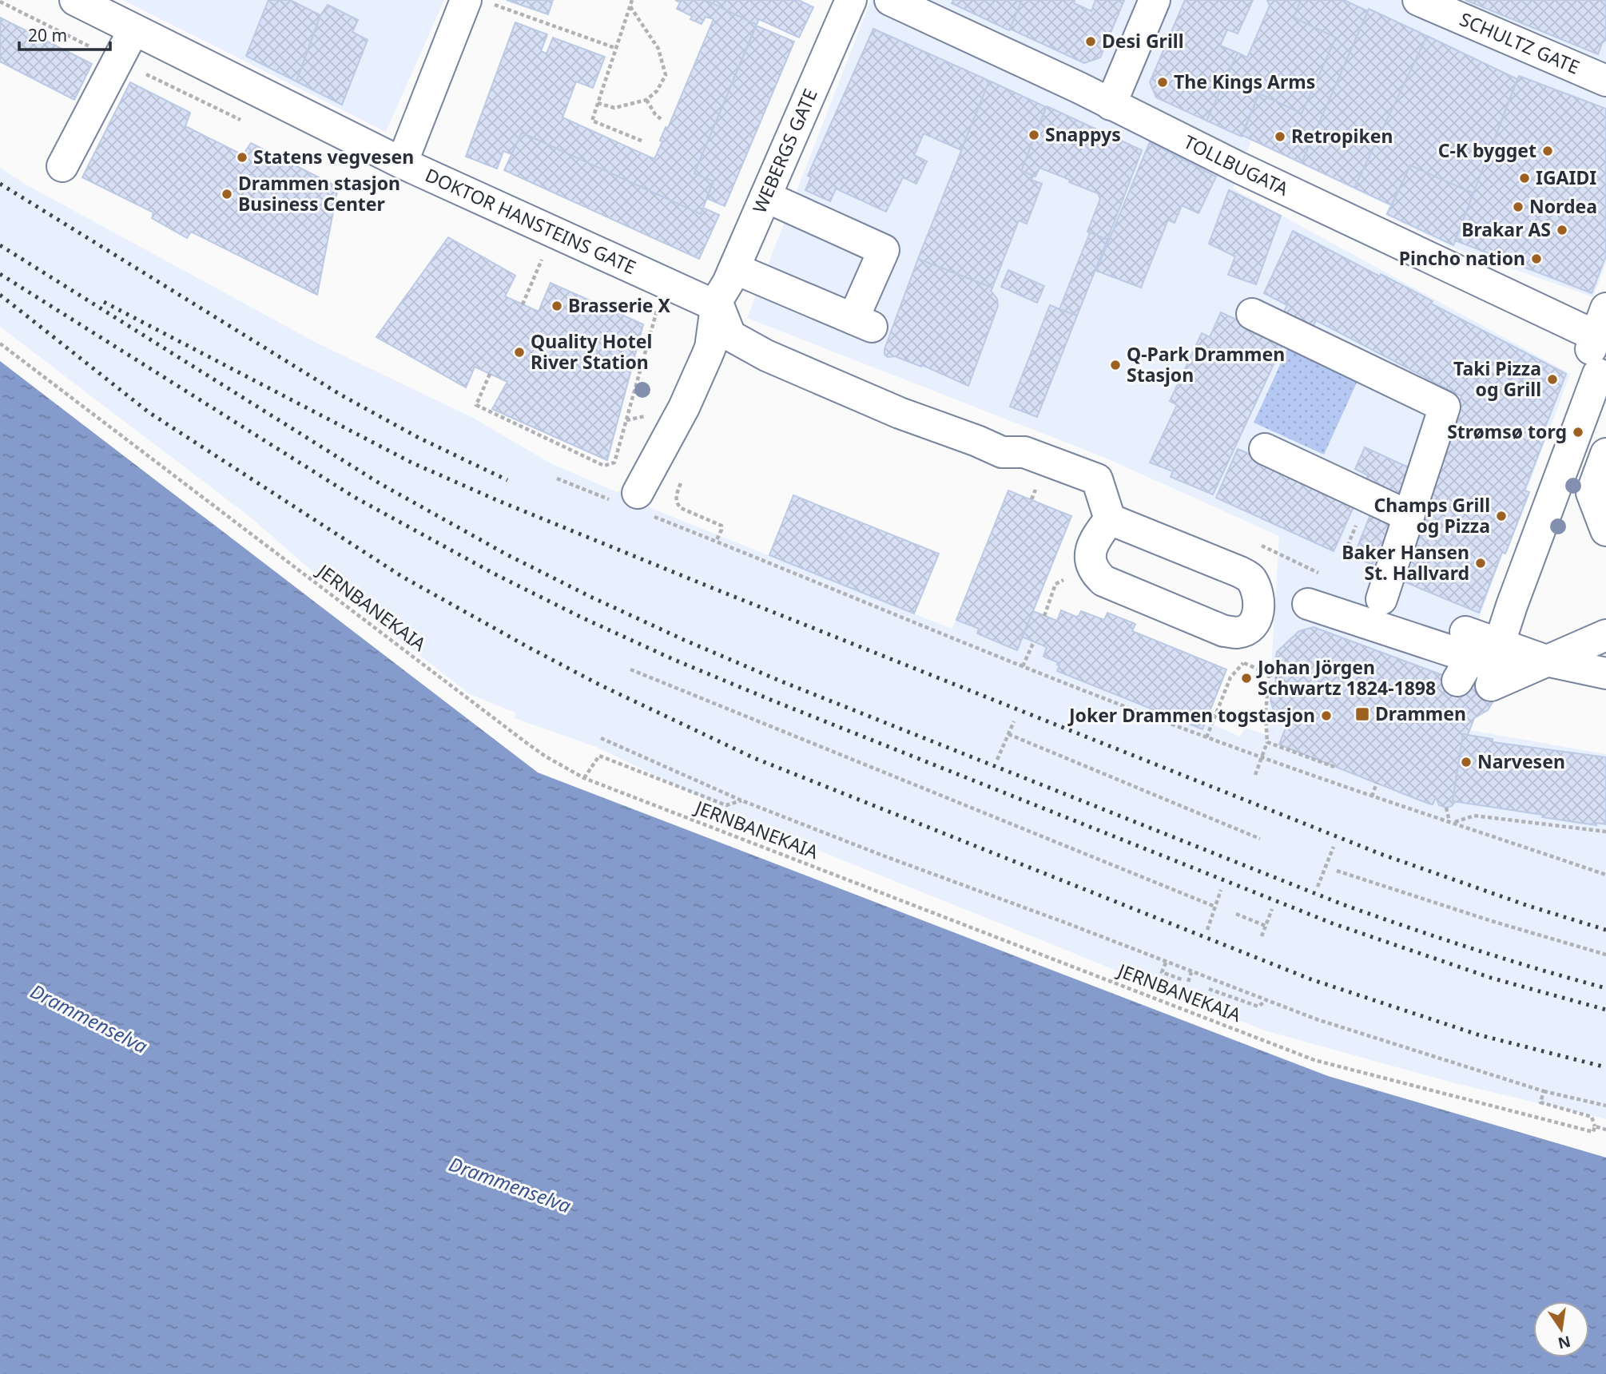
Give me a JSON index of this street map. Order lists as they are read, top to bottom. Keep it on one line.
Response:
{"streets":{"street":["SCHULTZ GATE","WEBERGS GATE","TOLLBUGATA","DOKTOR HANSTEINS GATE"],"path":["JERNBANEKAIA"]},"crossings":[["WEBERGS GATE","DOKTOR HANSTEINS GATE"]],"water":["Drammenselva"],"places":{"other":["Desi Grill","The Kings Arms","Snappys","Retropiken","C-K bygget","Statens vegvesen","IGAIDI","Drammen stasjon Business Center","Nordea","Brakar AS","Pincho nation","Brasserie X","Quality Hotel River Station","Q-Park Drammen Stasjon","Taki Pizza og Grill","Strømsø torg","Champs Grill og Pizza","Baker Hansen St. Hallvard","Johan Jörgen Schwartz 1824-1898","Joker Drammen togstasjon","Narvesen"],"transit":["Drammen"]},"scale_bar":"20 m","north":"bottom"}
